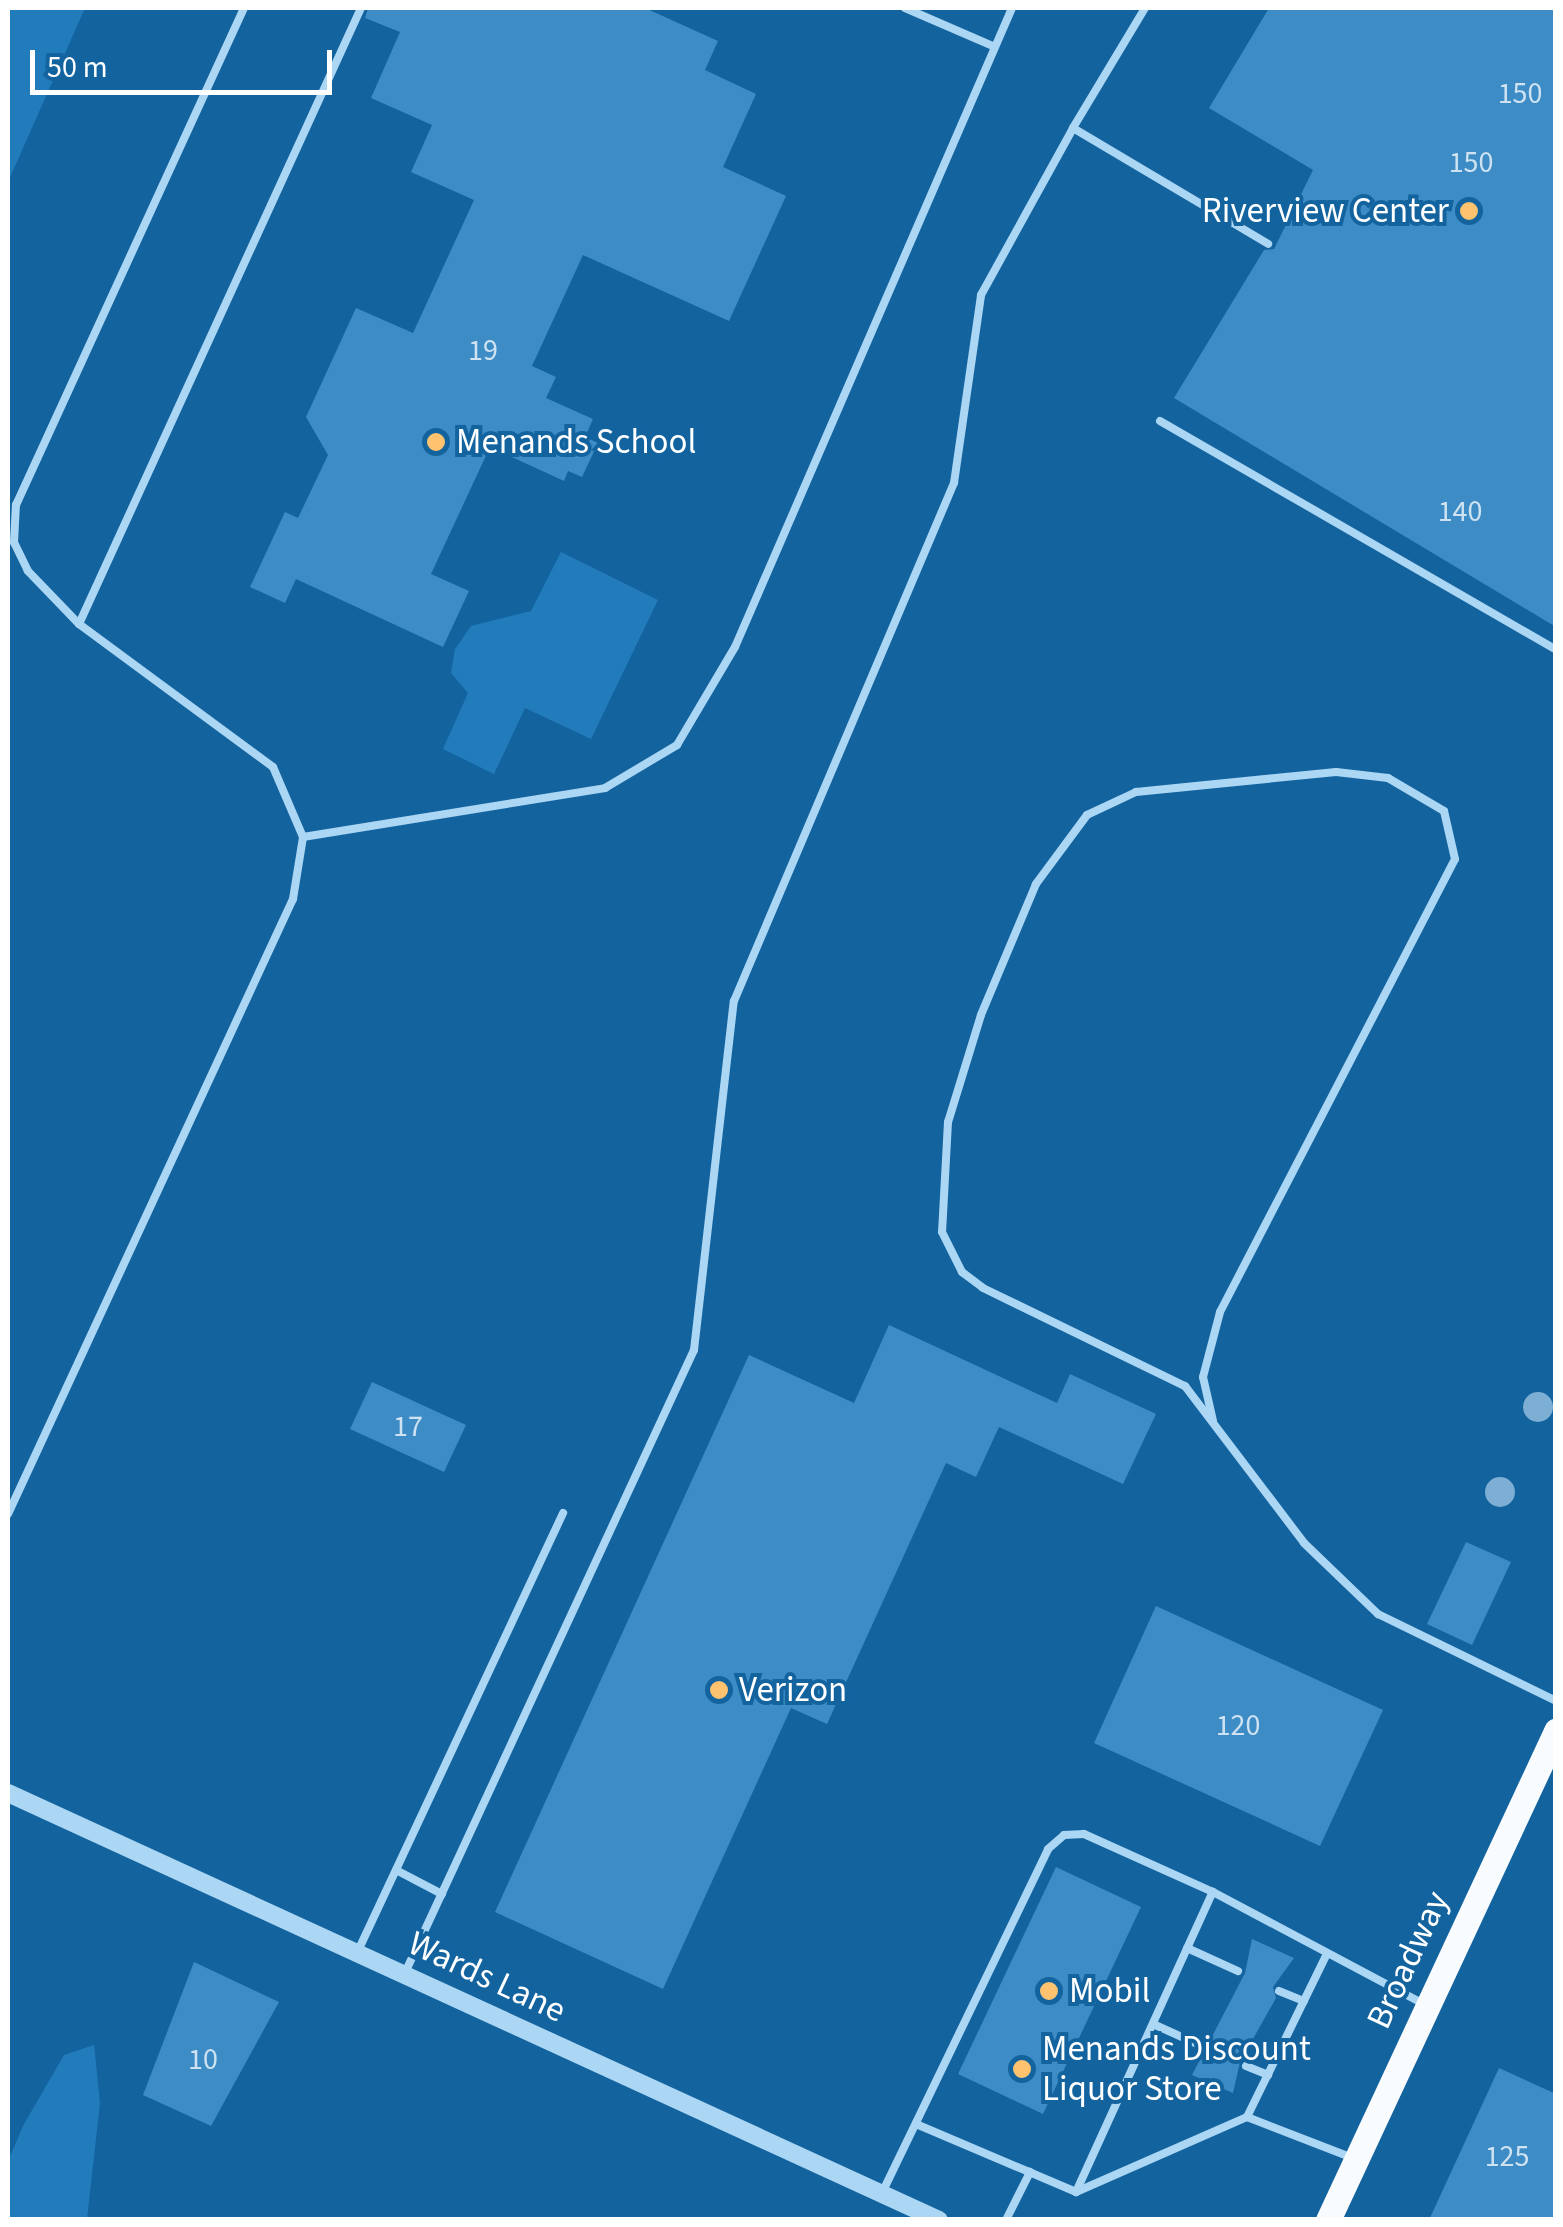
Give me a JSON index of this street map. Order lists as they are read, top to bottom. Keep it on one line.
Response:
{"streets":{"main road":["Broadway"],"street":["Wards Lane"]},"places":["Riverview Center","Menands School","Verizon","Mobil","Menands Discount Liquor Store"],"house_numbers":["150","150","19","140","17","120","10","125"],"scale_bar":"50 m"}
